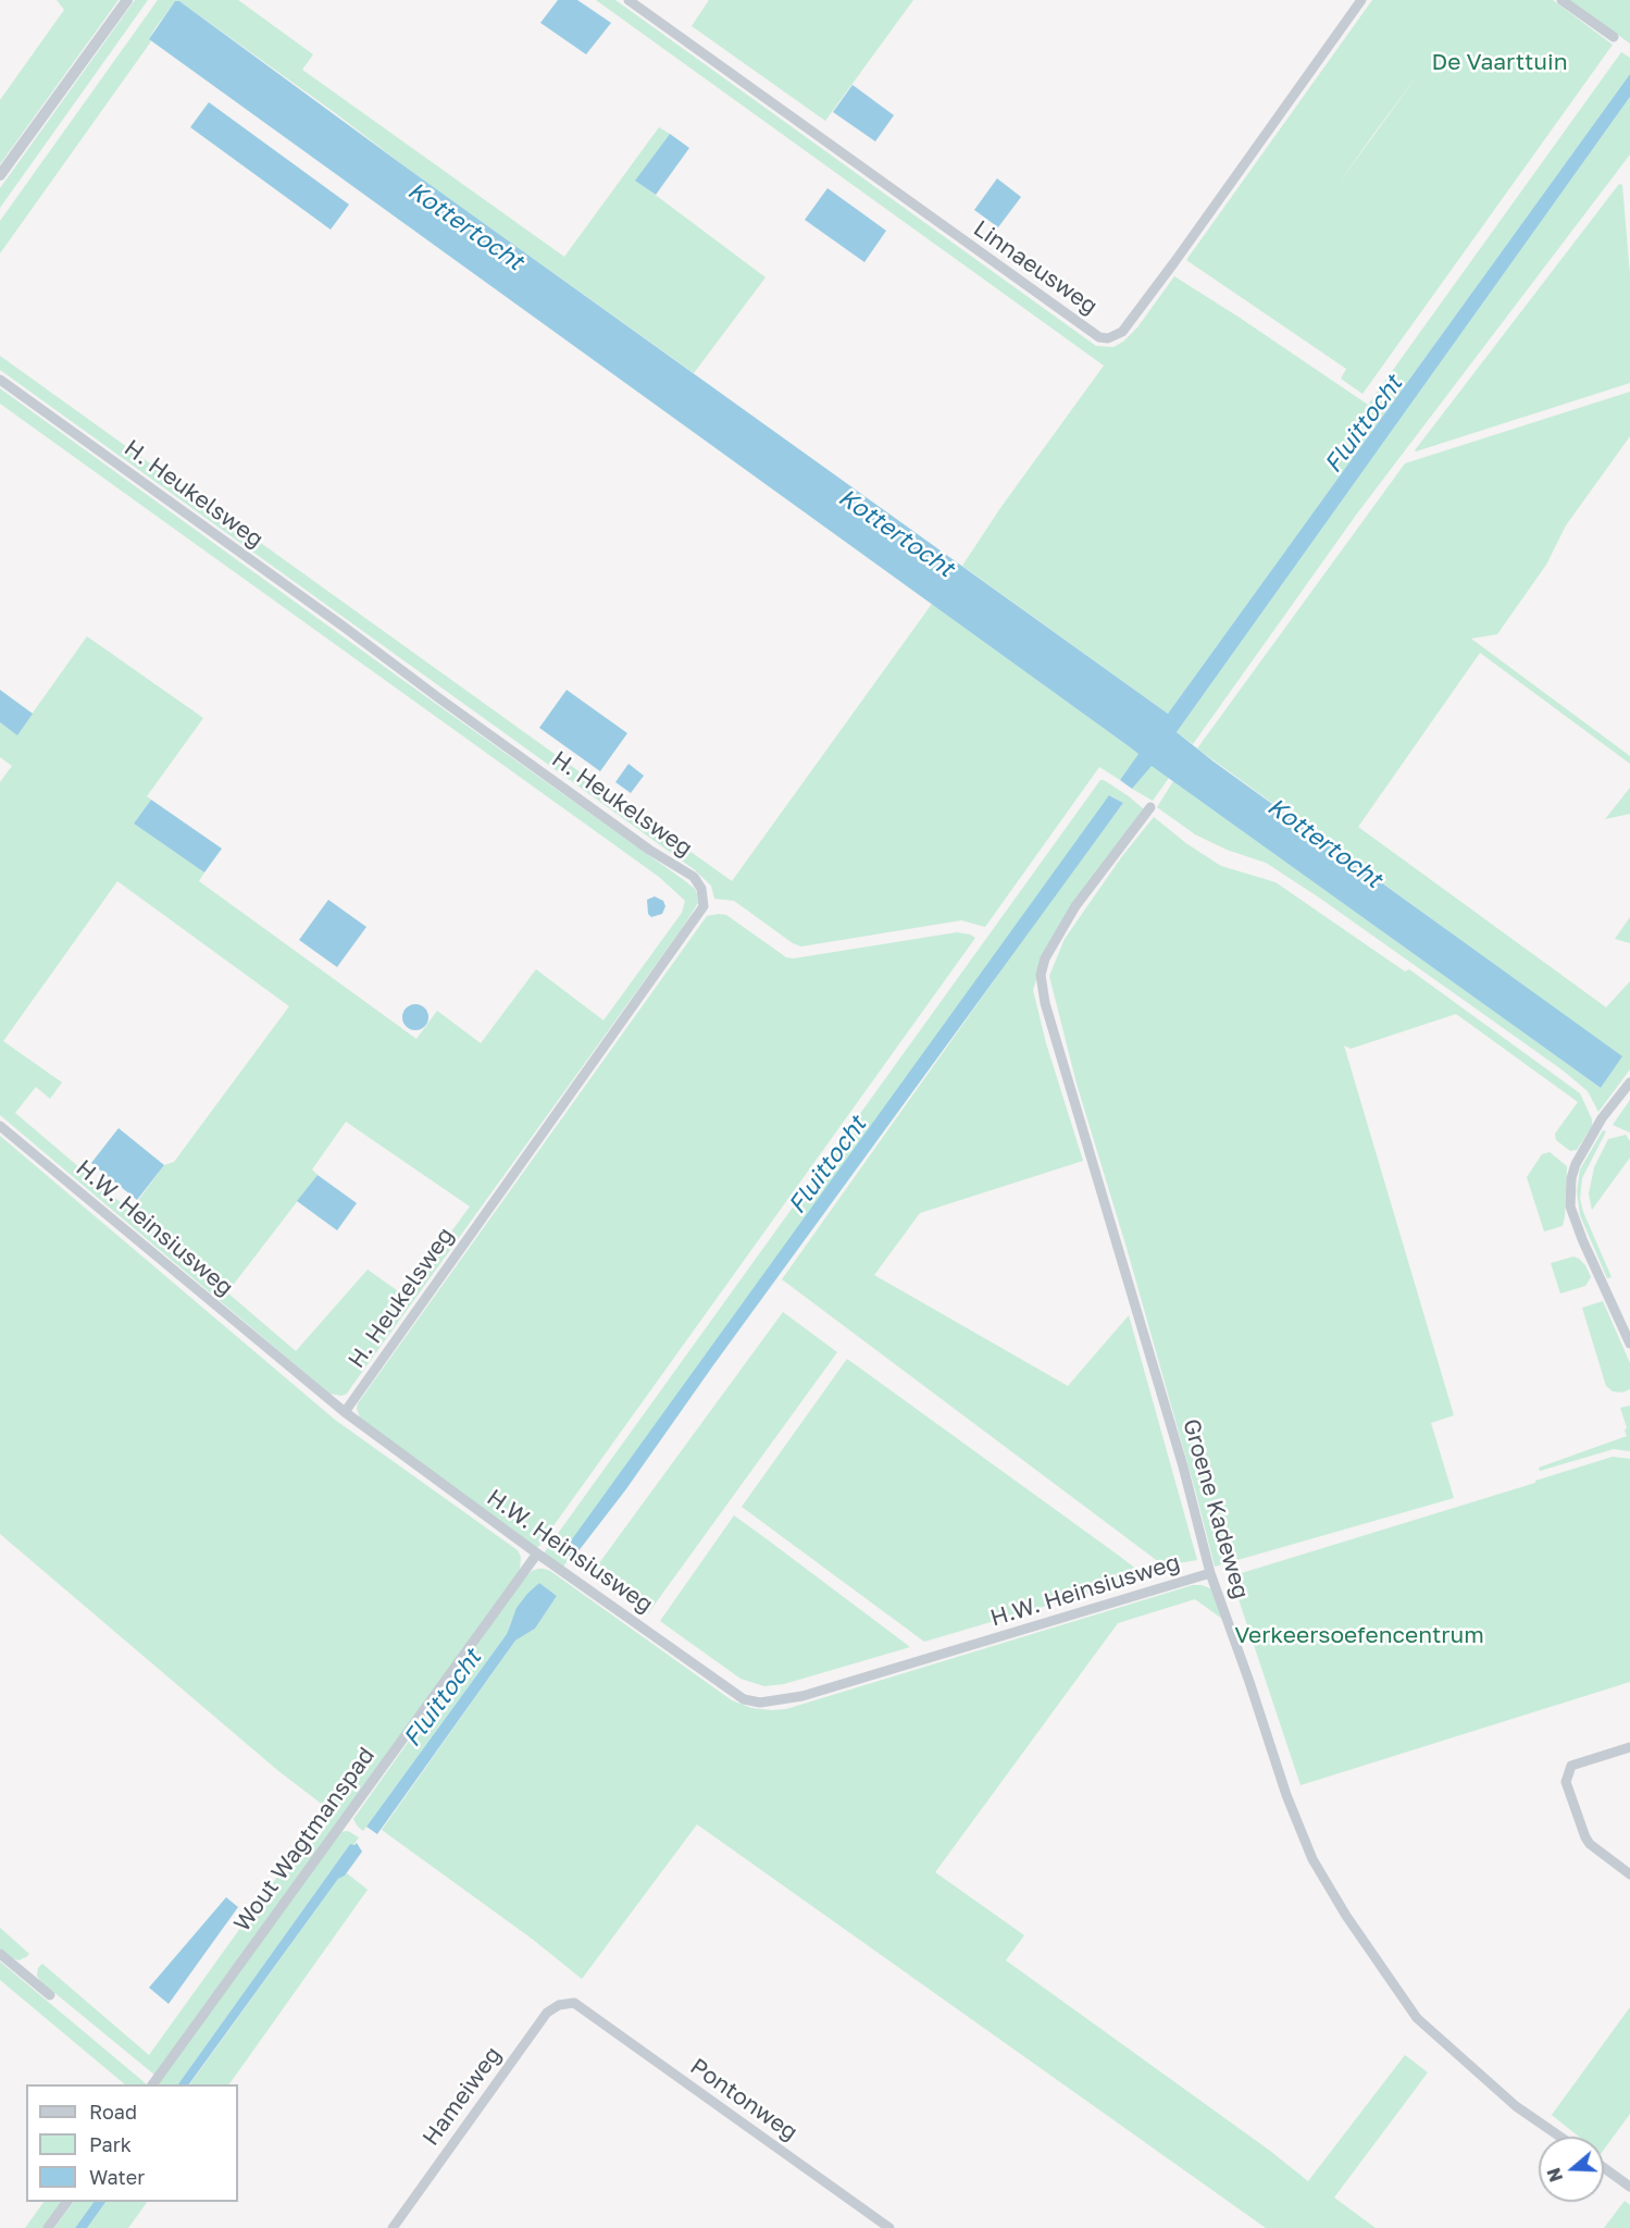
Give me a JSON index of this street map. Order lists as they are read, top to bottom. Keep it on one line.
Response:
{"streets":{"street":["Linnaeusweg","H. Heukelsweg","H.W. Heinsiusweg","Groene Kadeweg","Wout Wagtmanspad","Hameiweg","Pontonweg"]},"crossings":[["H. Heukelsweg","H.W. Heinsiusweg"],["H.W. Heinsiusweg","Groene Kadeweg"],["H.W. Heinsiusweg","Wout Wagtmanspad"],["Hameiweg","Pontonweg"]],"water":["Kottertocht","Fluittocht"],"parks":["De Vaarttuin","Verkeersoefencentrum"],"legend":["Road","Park","Water"],"north":"left"}
